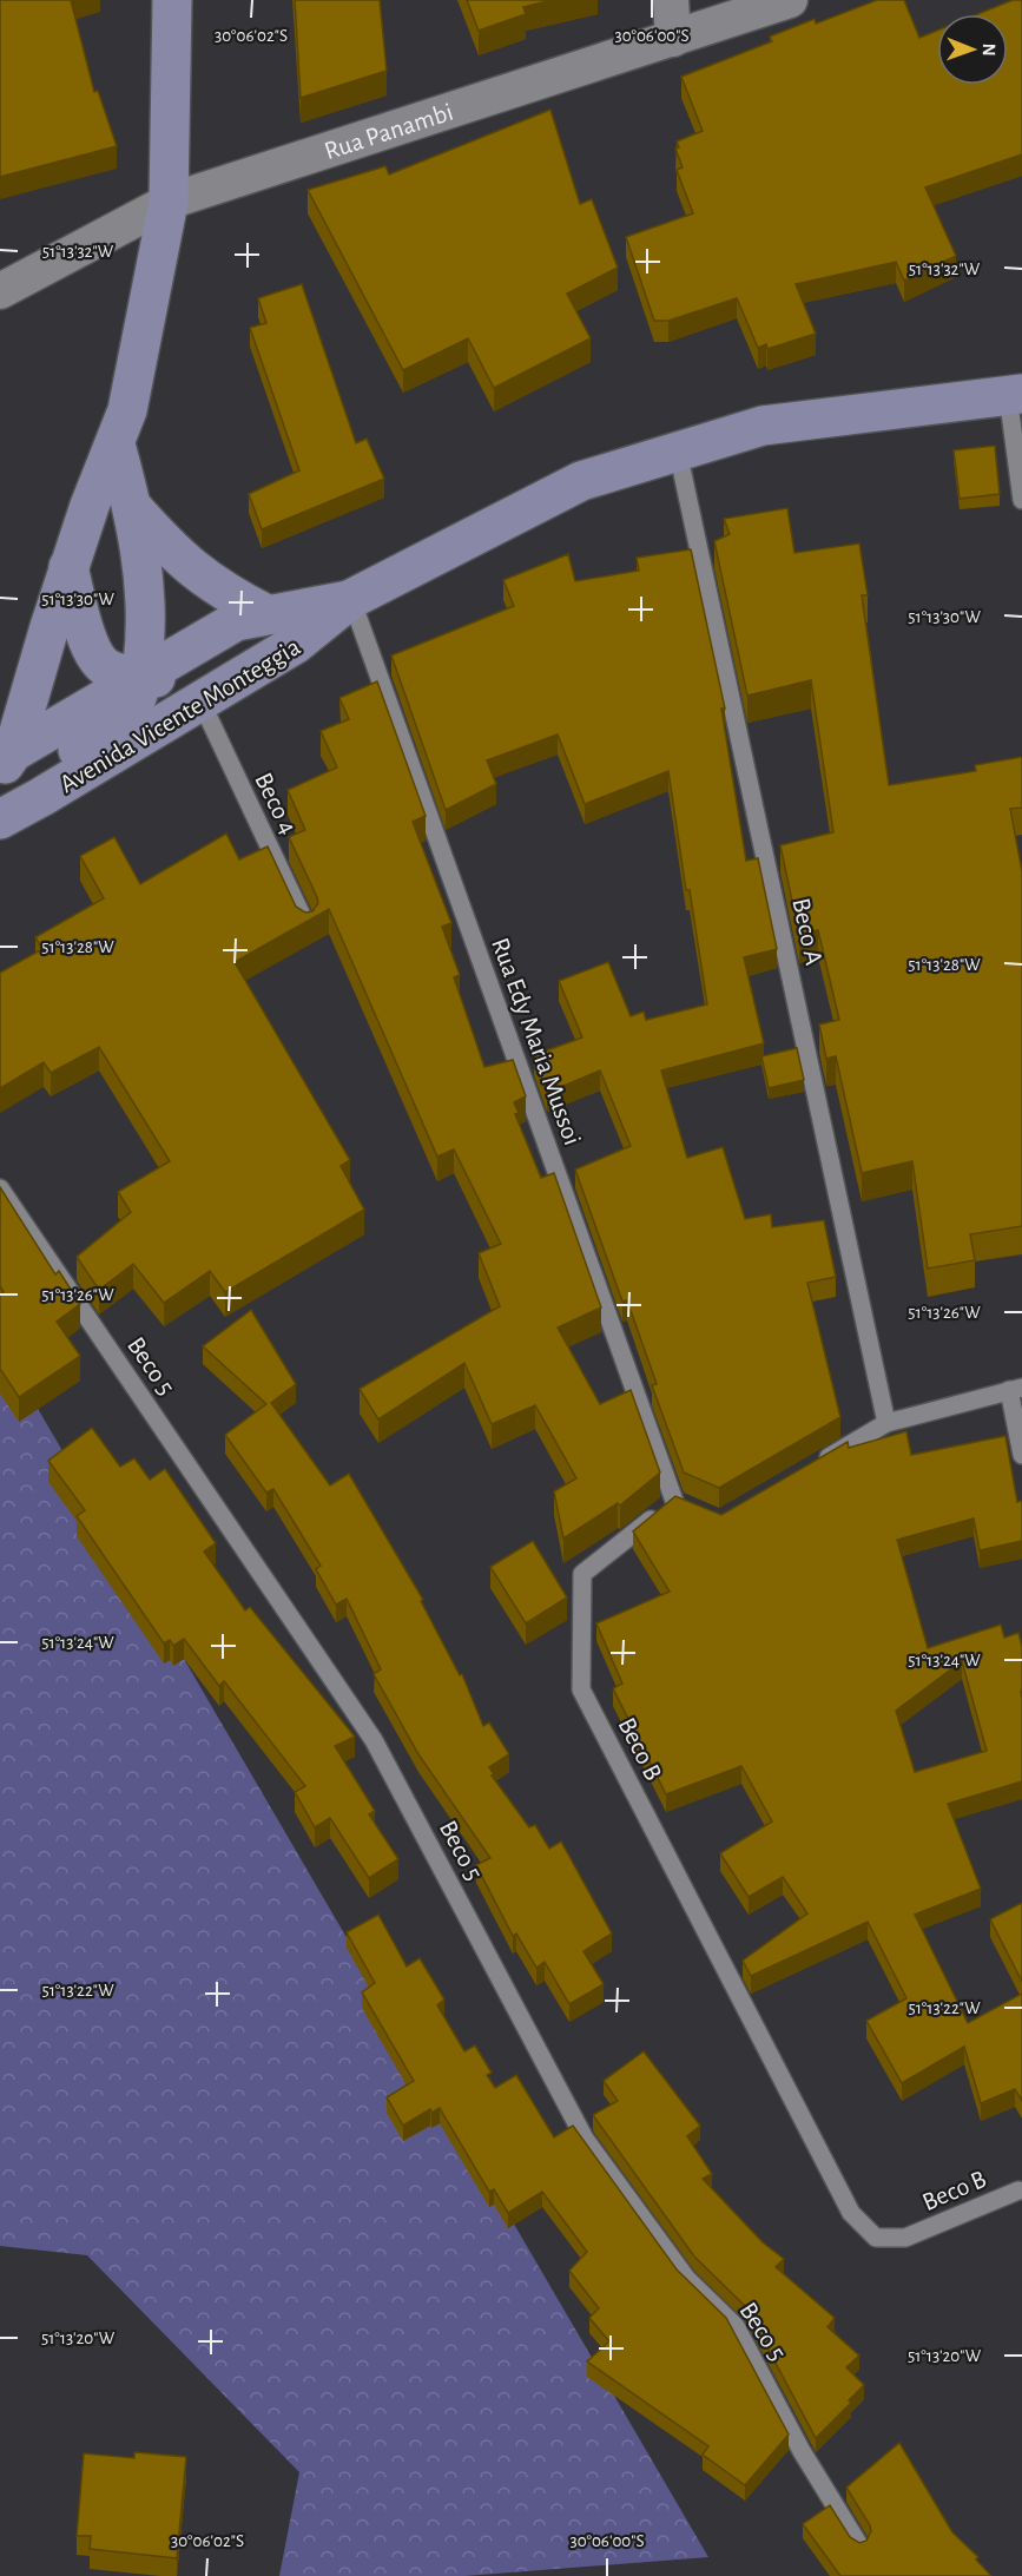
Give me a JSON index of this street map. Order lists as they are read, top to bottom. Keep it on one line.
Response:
{"streets":{"main road":["Avenida Vicente Monteggia"],"street":["Rua Panambi"],"lane":["Beco 4","Beco A","Rua Edy Maria Mussoi","Beco 5","Beco B"]},"crossings":[["Avenida Vicente Monteggia","Beco 4"],["Avenida Vicente Monteggia","Beco A"],["Avenida Vicente Monteggia","Rua Edy Maria Mussoi"],["Rua Edy Maria Mussoi","Beco B"]],"north":"right","coordinates":["30°06'02\"S","30°06'00\"S","51°13'32\"W","51°13'30\"W","51°13'28\"W","51°13'26\"W","51°13'24\"W","51°13'22\"W","51°13'20\"W"]}
